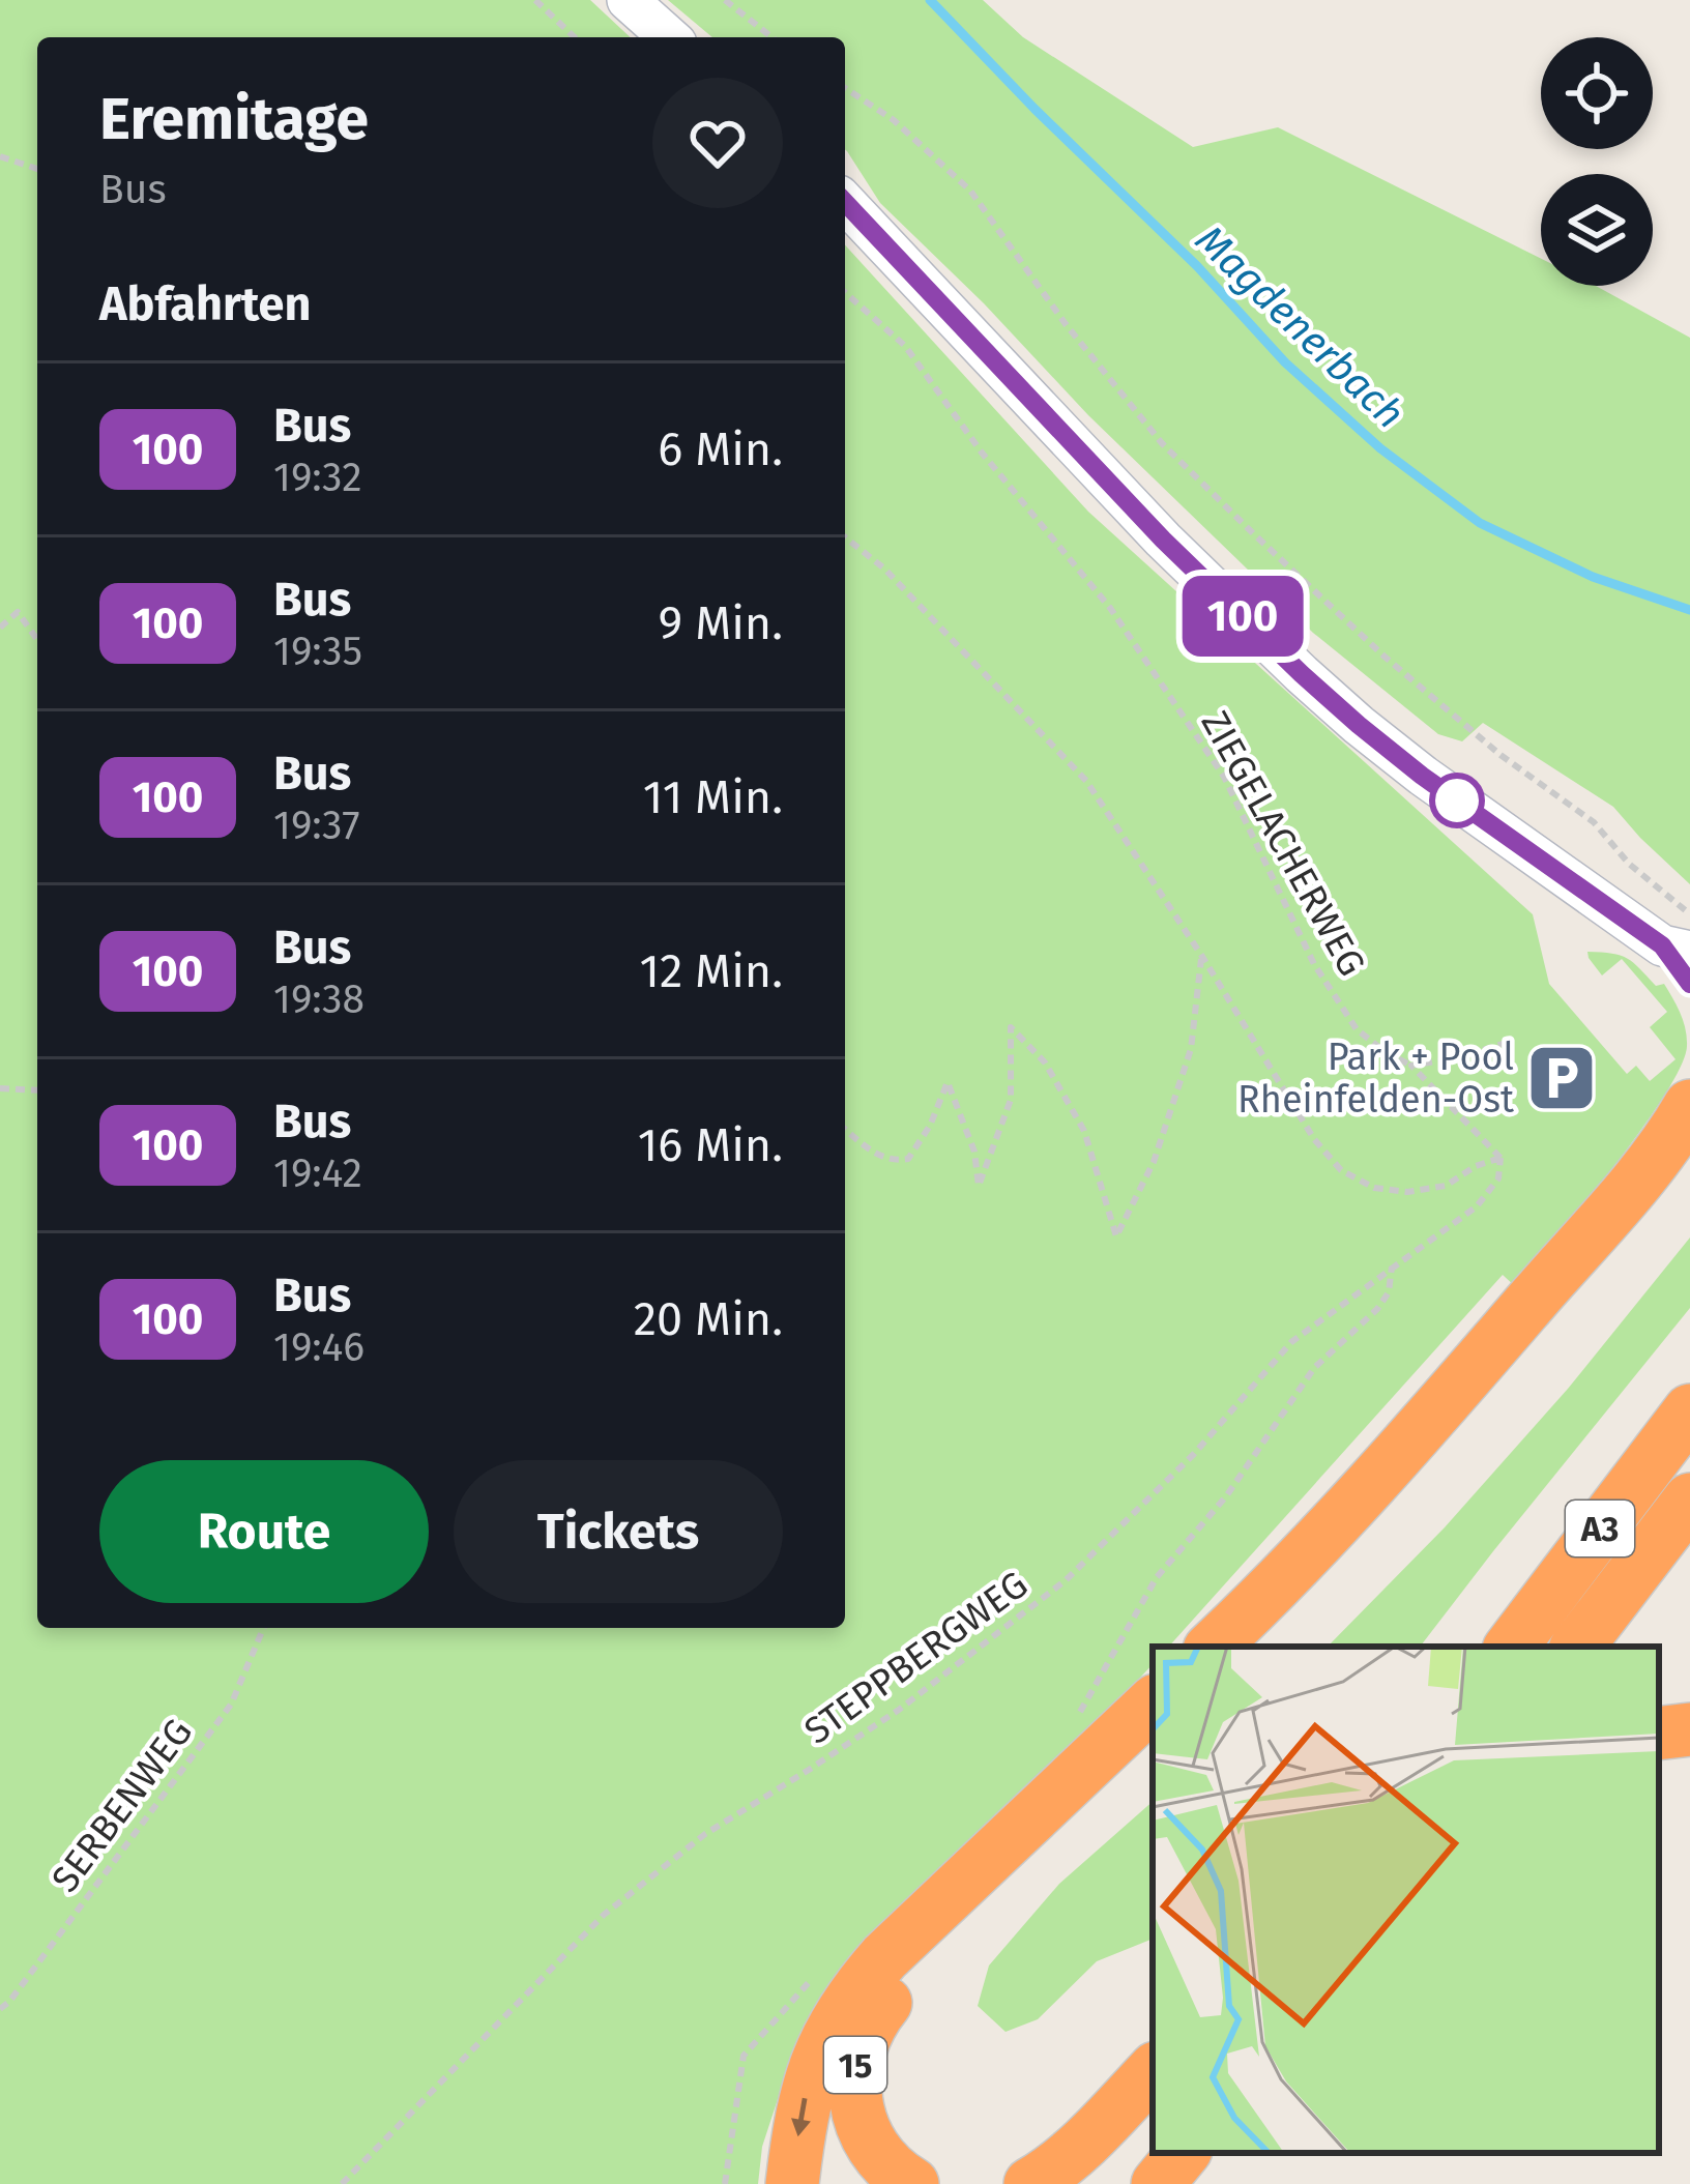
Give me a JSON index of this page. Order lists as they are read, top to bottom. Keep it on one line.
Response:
{"streets":{"highway":["A3","15"],"path":["ZIEGELACHERWEG","STEPPBERGWEG","SERBENWEG"]},"crossings":[["ZIEGELACHERWEG","STEPPBERGWEG"]],"water":["Magdenerbach"],"places":{"parking":["Park + Pool Rheinfelden-Ost"]},"lines":["bus line 100"],"page":{"on_map":"100","heading":[["Eremitage","Bus"],"Abfahrten"],"list":[{"mark":"100","name":"Bus","note":"19:32","value":"6 Min."},{"mark":"100","name":"Bus","note":"19:35","value":"9 Min."},{"mark":"100","name":"Bus","note":"19:37","value":"11 Min."},{"mark":"100","name":"Bus","note":"19:38","value":"12 Min."},{"mark":"100","name":"Bus","note":"19:42","value":"16 Min."},{"mark":"100","name":"Bus","note":"19:46","value":"20 Min."}],"buttons":["Route","Tickets"]}}
